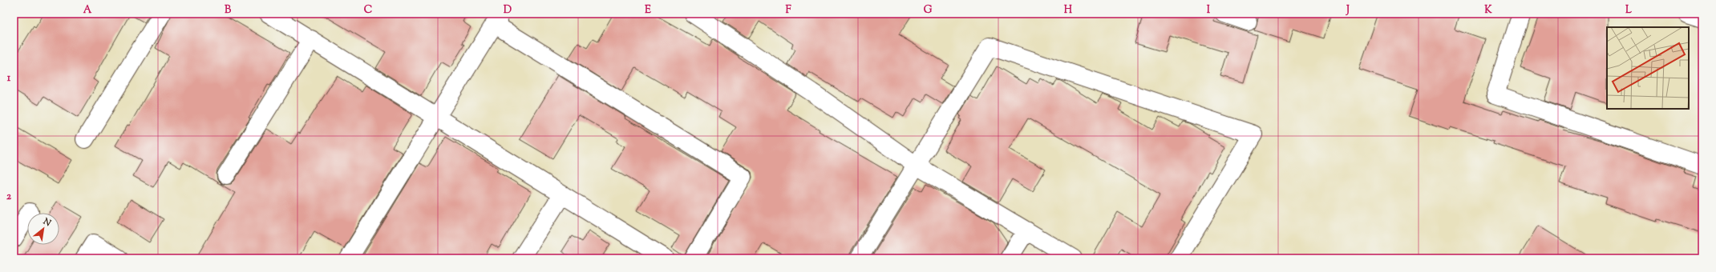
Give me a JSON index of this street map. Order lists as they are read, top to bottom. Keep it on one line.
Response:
{"north":"top right","grid":{"columns":["A","B","C","D","E","F","G","H","I","J","K","L"],"rows":["1","2"]}}
